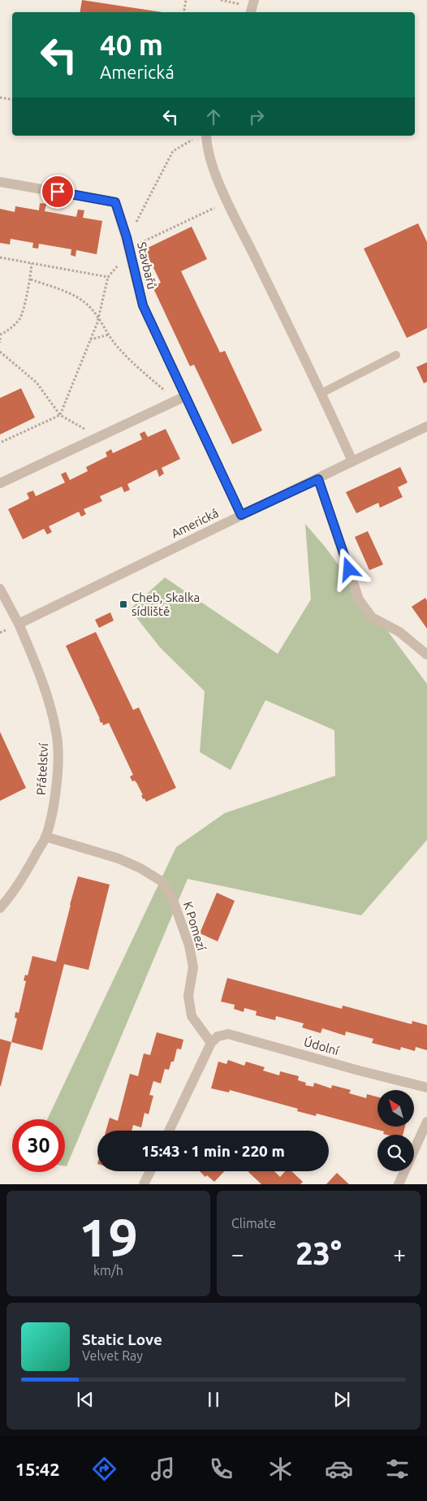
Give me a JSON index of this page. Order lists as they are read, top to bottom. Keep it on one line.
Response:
{"streets":{"street":["Stavbařů","Americká","Přátelství","K Pomezí","Údolní"]},"crossings":[["Stavbařů","Americká"],["Americká","Přátelství"],["Přátelství","K Pomezí"],["K Pomezí","Údolní"]],"places":{"transit":["Cheb, Skalka sídliště"]},"north":"top left","page":{"turn":["40 m","Americká"],"limit":"30","trip":"15:43 · 1 min · 220 m","tile":[["19","km/h"],"Climate"],"heat":["−","23°","+"],"song":["Static Love","Velvet Ray"],"tabs":"15:42"}}
